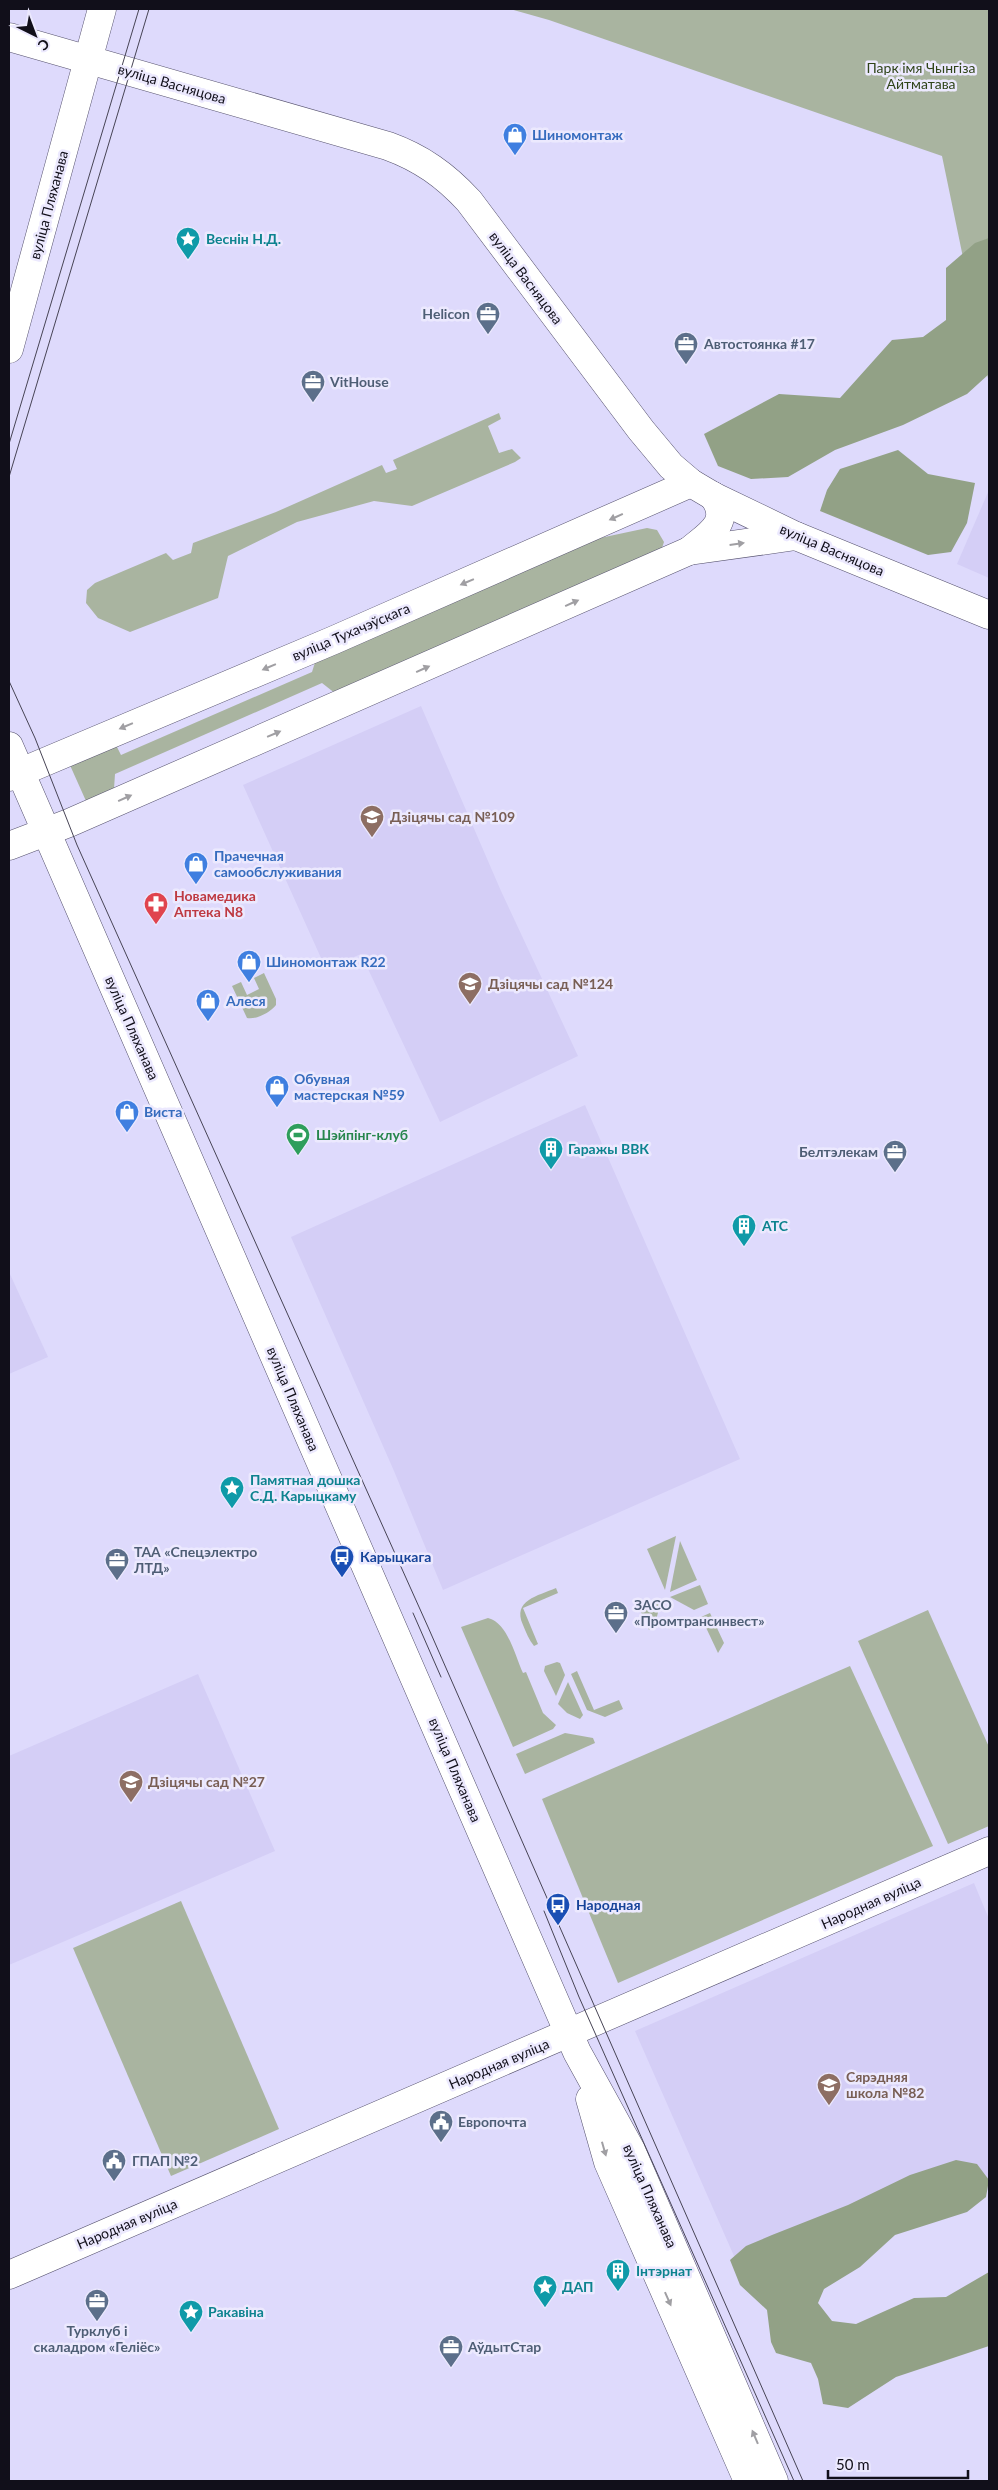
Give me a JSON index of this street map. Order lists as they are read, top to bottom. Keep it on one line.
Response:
{"streets":{"street":["вуліца Васняцова","вуліца Пляханава","вуліца Тухачэўскага","Народная вуліца"]},"crossings":[["вуліца Васняцова","вуліца Пляханава"],["вуліца Васняцова","вуліца Тухачэўскага"],["вуліца Пляханава","вуліца Тухачэўскага"],["вуліца Пляханава","Народная вуліца"]],"parks":["Парк імя Чынгіза Айтматава"],"places":{"shop":["Шиномонтаж","Прачечная самообслуживания","Шиномонтаж R22","Алеся","Обувная мастерская №59","Виста"],"place":["Веснін Н.Д.","Памятная дошка С.Д. Карыцкаму","ДАП","Ракавіна"],"office":["Helicon","Автостоянка #17","VitHouse","Белтэлекам","ТАА «Спецэлектро ЛТД»","ЗАСО «Промтрансинвест»","Турклуб і скаладром «Геліёс»","АўдытСтар"],"school or university":["Дзіцячы сад №109","Дзіцячы сад №124","Дзіцячы сад №27","Сярэдняя школа №82"],"pharmacy":["Новамедика Аптека N8"],"sports":["Шэйпінг-клуб"],"building":["Гаражы ВВК","АТС","Інтэрнат"],"bus stop":["Карыцкага","Народная"],"public building":["Европочта","ГПАП №2"]},"scale_bar":"50 m","north":"bottom right"}
